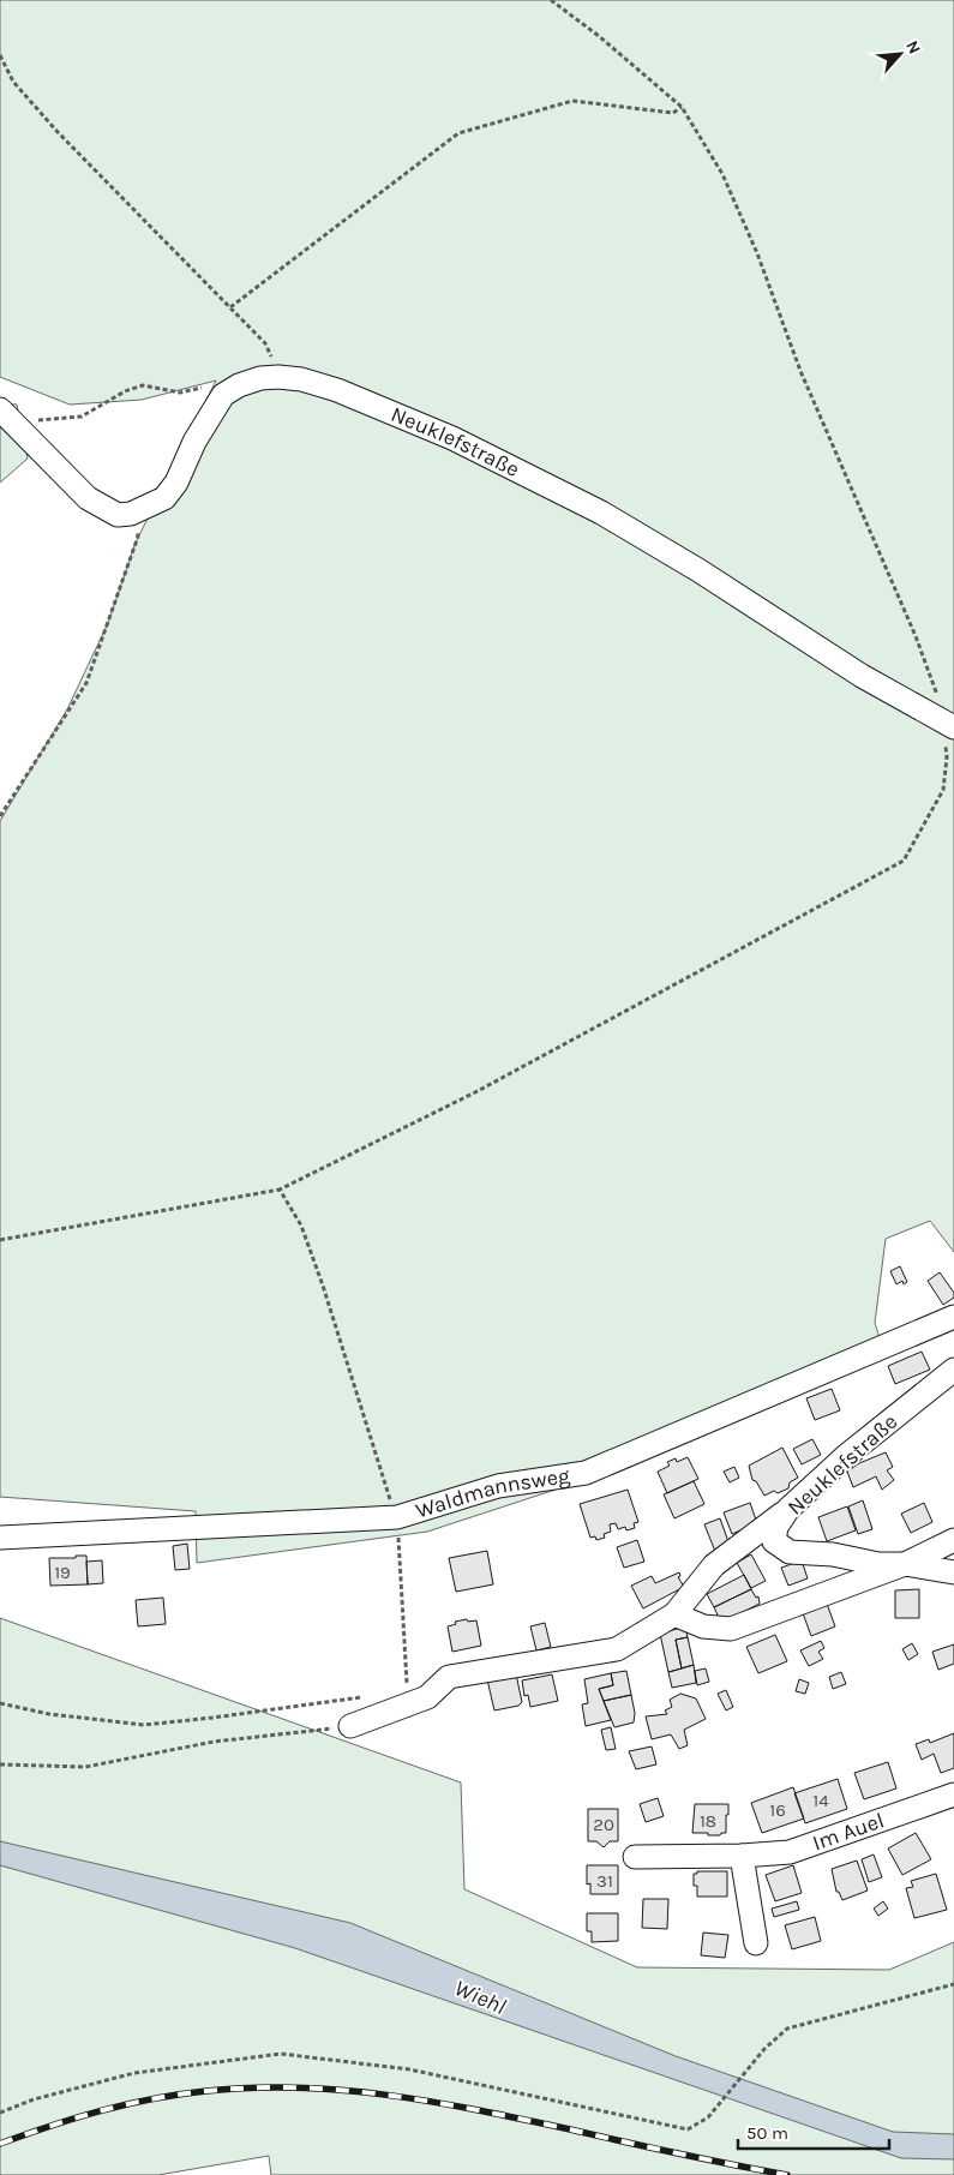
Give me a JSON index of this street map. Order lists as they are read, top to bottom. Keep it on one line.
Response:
{"streets":{"street":["Neuklefstraße","Waldmannsweg","Im Auel"]},"water":["Wiehl"],"house_numbers":["19","14","16","18","20","31"],"scale_bar":"50 m","north":"top right"}
